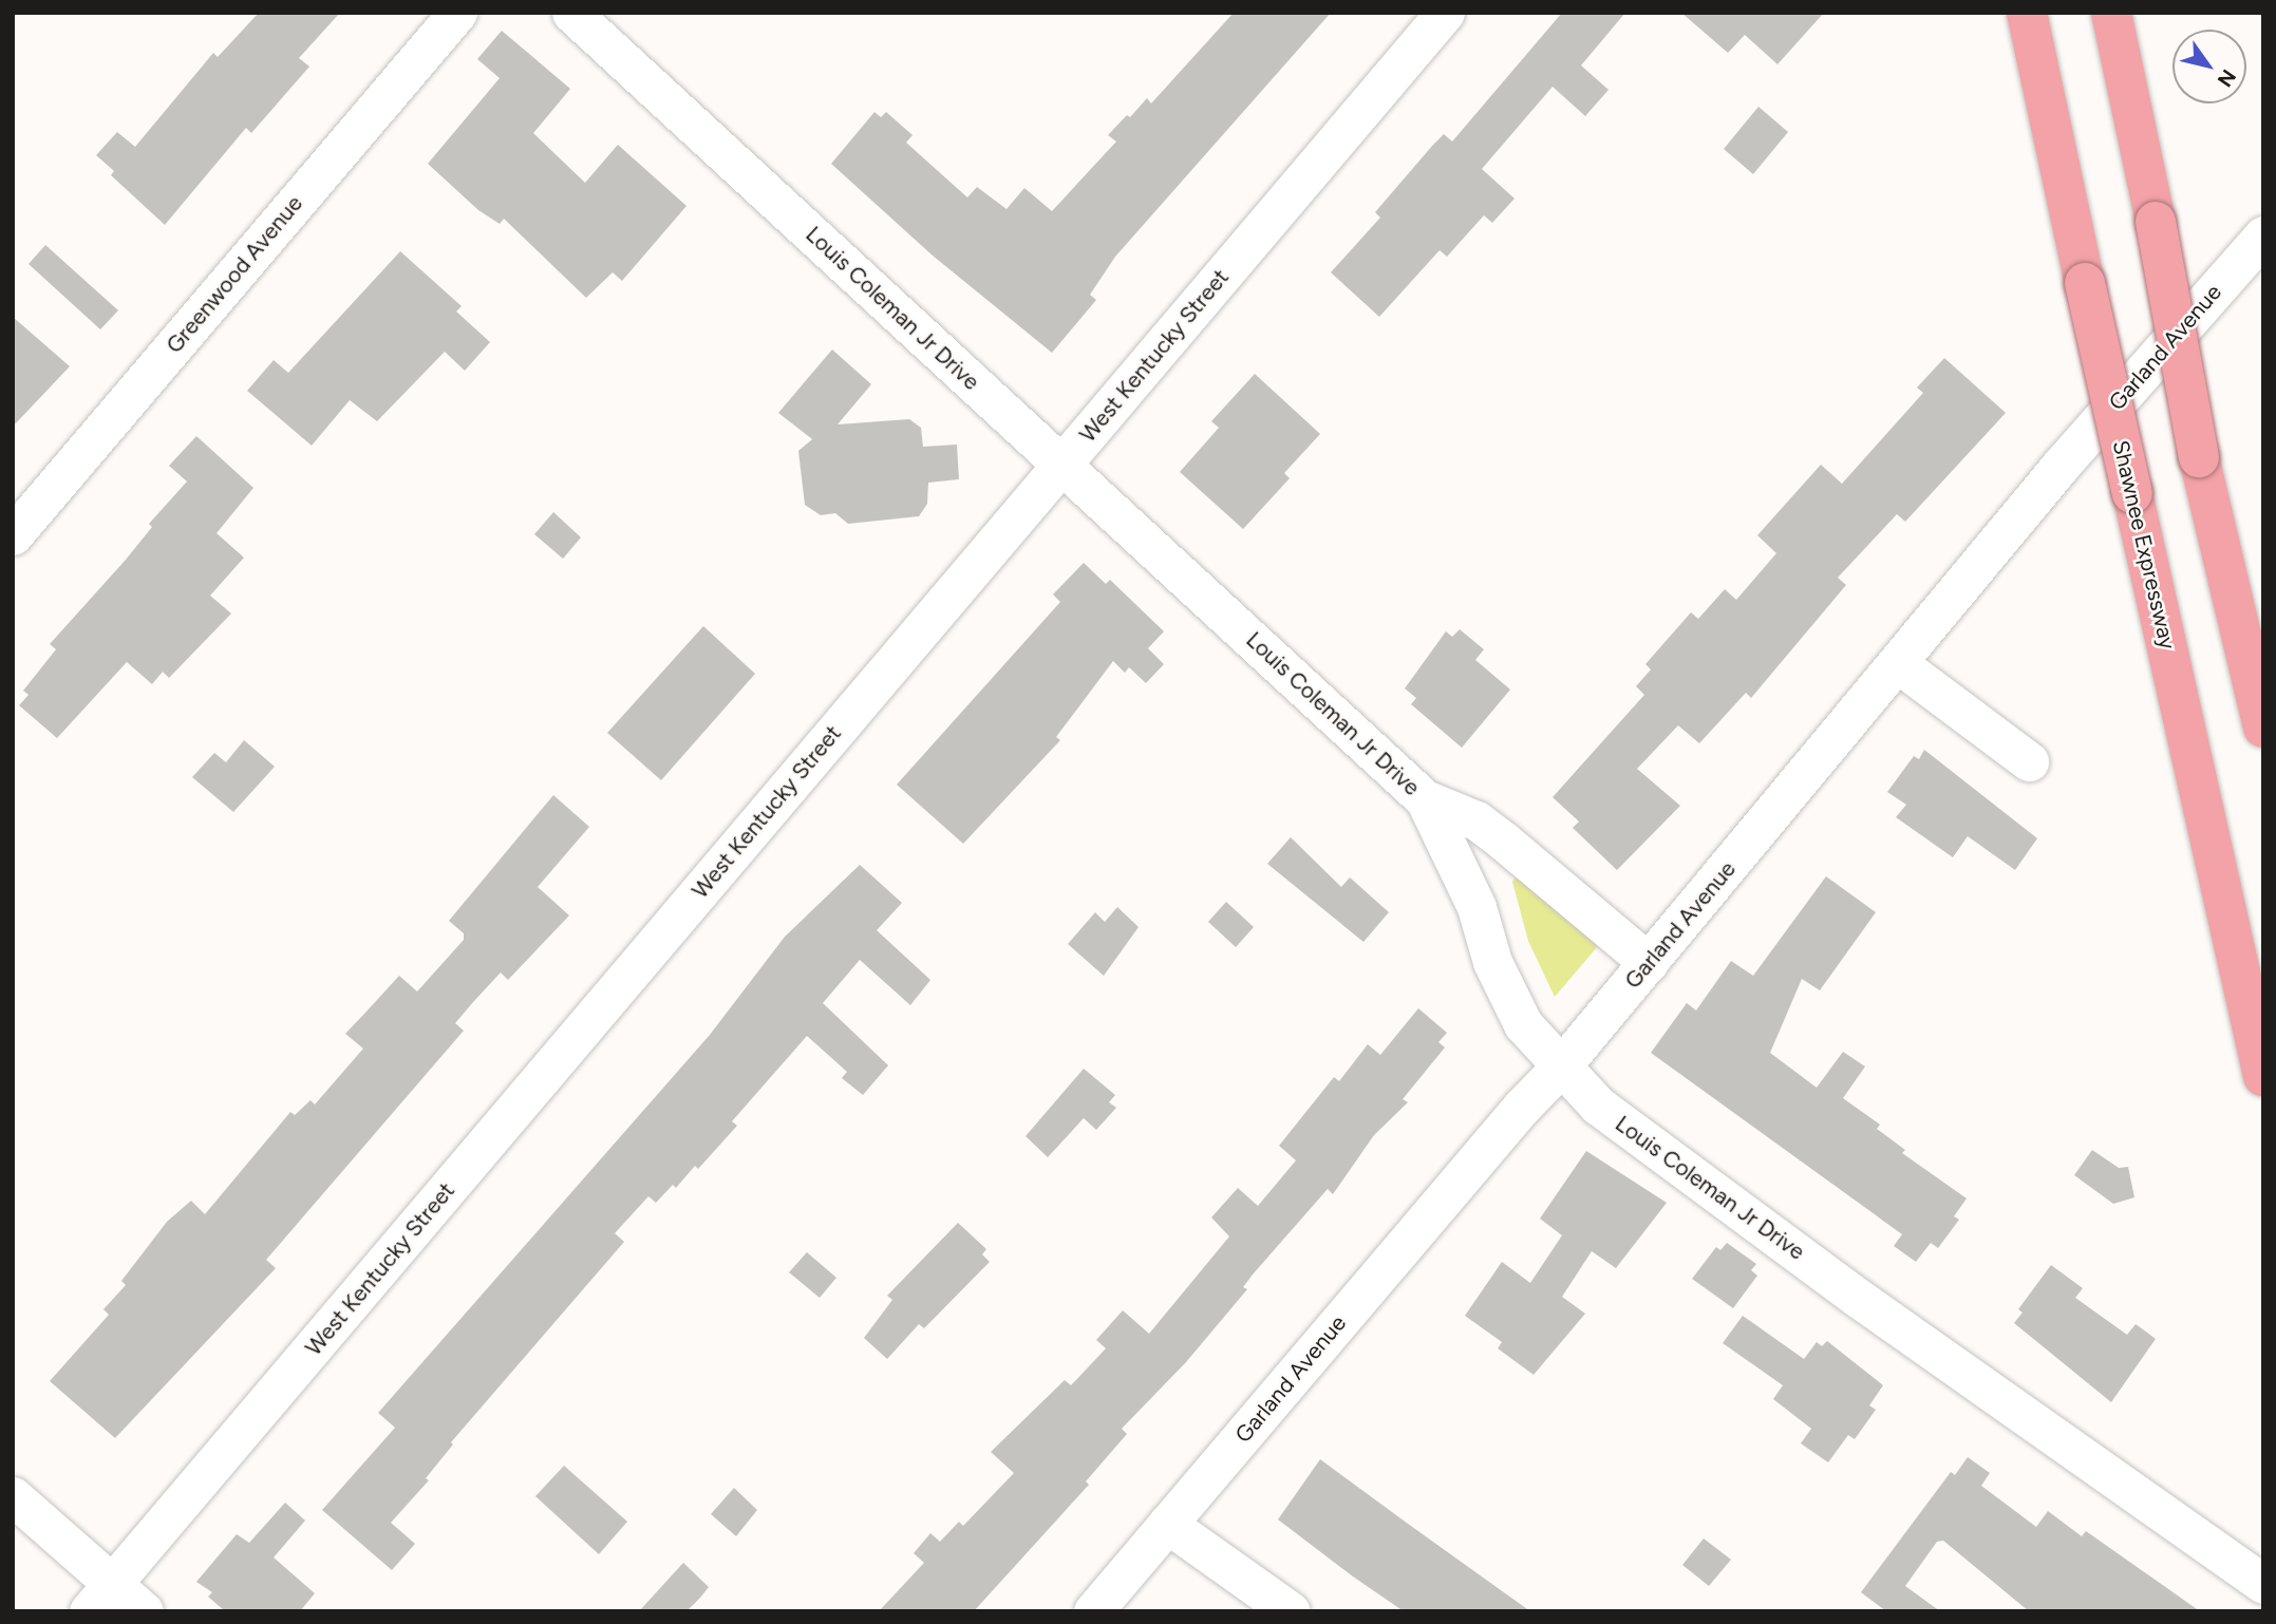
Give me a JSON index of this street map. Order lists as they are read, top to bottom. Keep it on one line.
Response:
{"streets":{"highway":["Shawnee Expressway"],"street":["Greenwood Avenue","Louis Coleman Jr Drive","Garland Avenue","West Kentucky Street"]},"crossings":[["Louis Coleman Jr Drive","Garland Avenue"],["Louis Coleman Jr Drive","West Kentucky Street"]],"north":"bottom right"}
